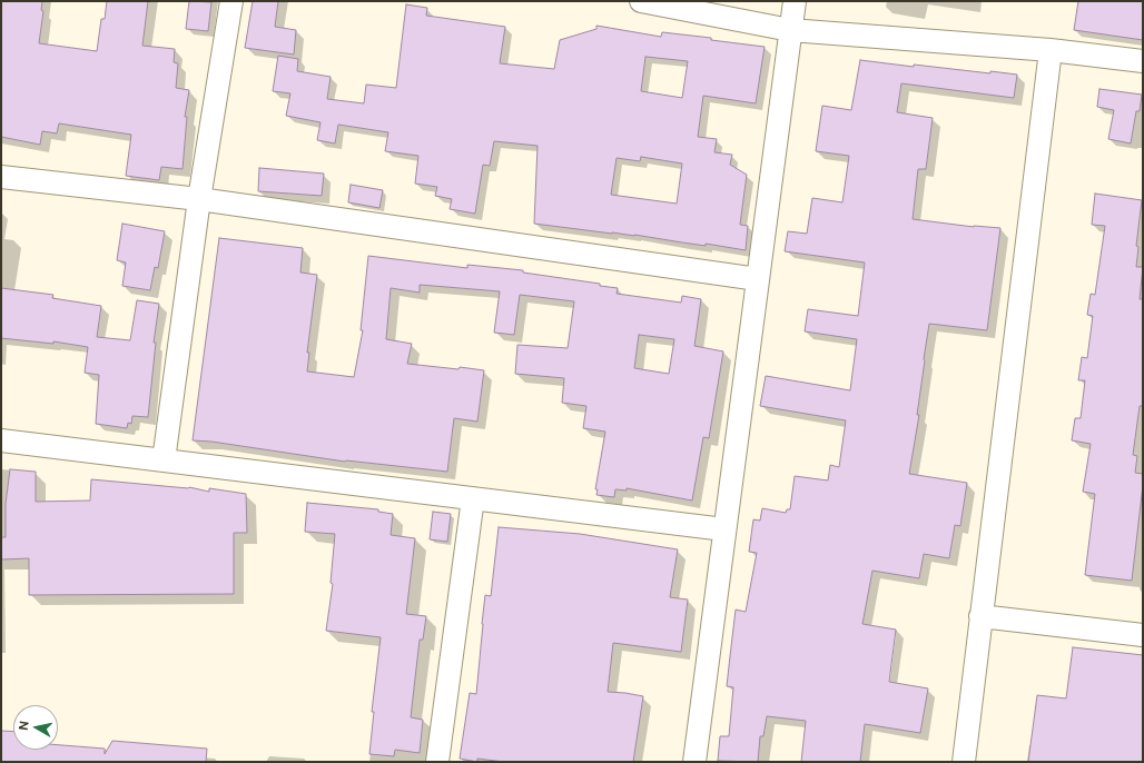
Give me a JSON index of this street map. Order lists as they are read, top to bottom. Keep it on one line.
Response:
{"north":"left"}
